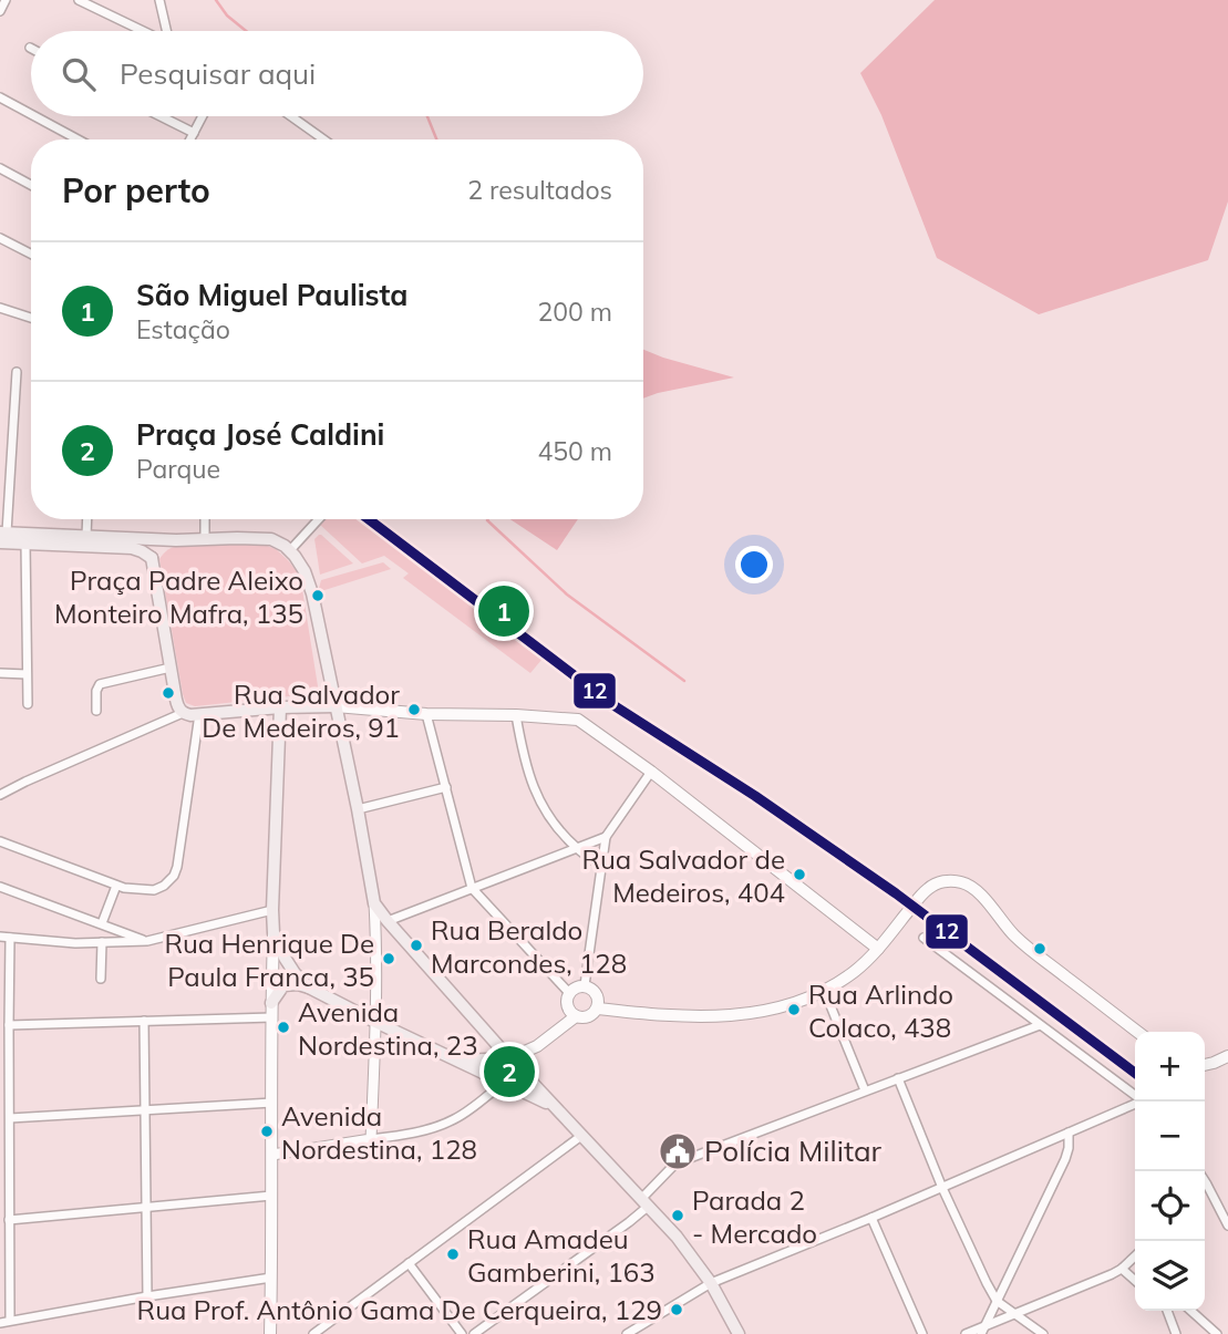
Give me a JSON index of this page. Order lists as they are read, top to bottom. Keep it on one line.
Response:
{"places":{"other":["Praça Padre Aleixo Monteiro Mafra, 135","Rua Salvador De Medeiros, 91","Rua Salvador de Medeiros, 404","Rua Beraldo Marcondes, 128","Rua Henrique De Paula Franca, 35","Rua Arlindo Colaco, 438","Avenida Nordestina, 23","Avenida Nordestina, 128","Parada 2 - Mercado","Rua Amadeu Gamberini, 163","Rua Prof. Antônio Gama De Cerqueira, 129"],"public building":["Polícia Militar"]},"lines":["transit line 12"],"page":{"search":"Pesquisar aqui","heading":["Por perto","2 resultados"],"list":[{"mark":"1","name":"São Miguel Paulista","note":"Estação","value":"200 m"},{"mark":"2","name":"Praça José Caldini","note":"Parque","value":"450 m"}],"pins":["1","2"],"map_buttons":["+","−"]}}
